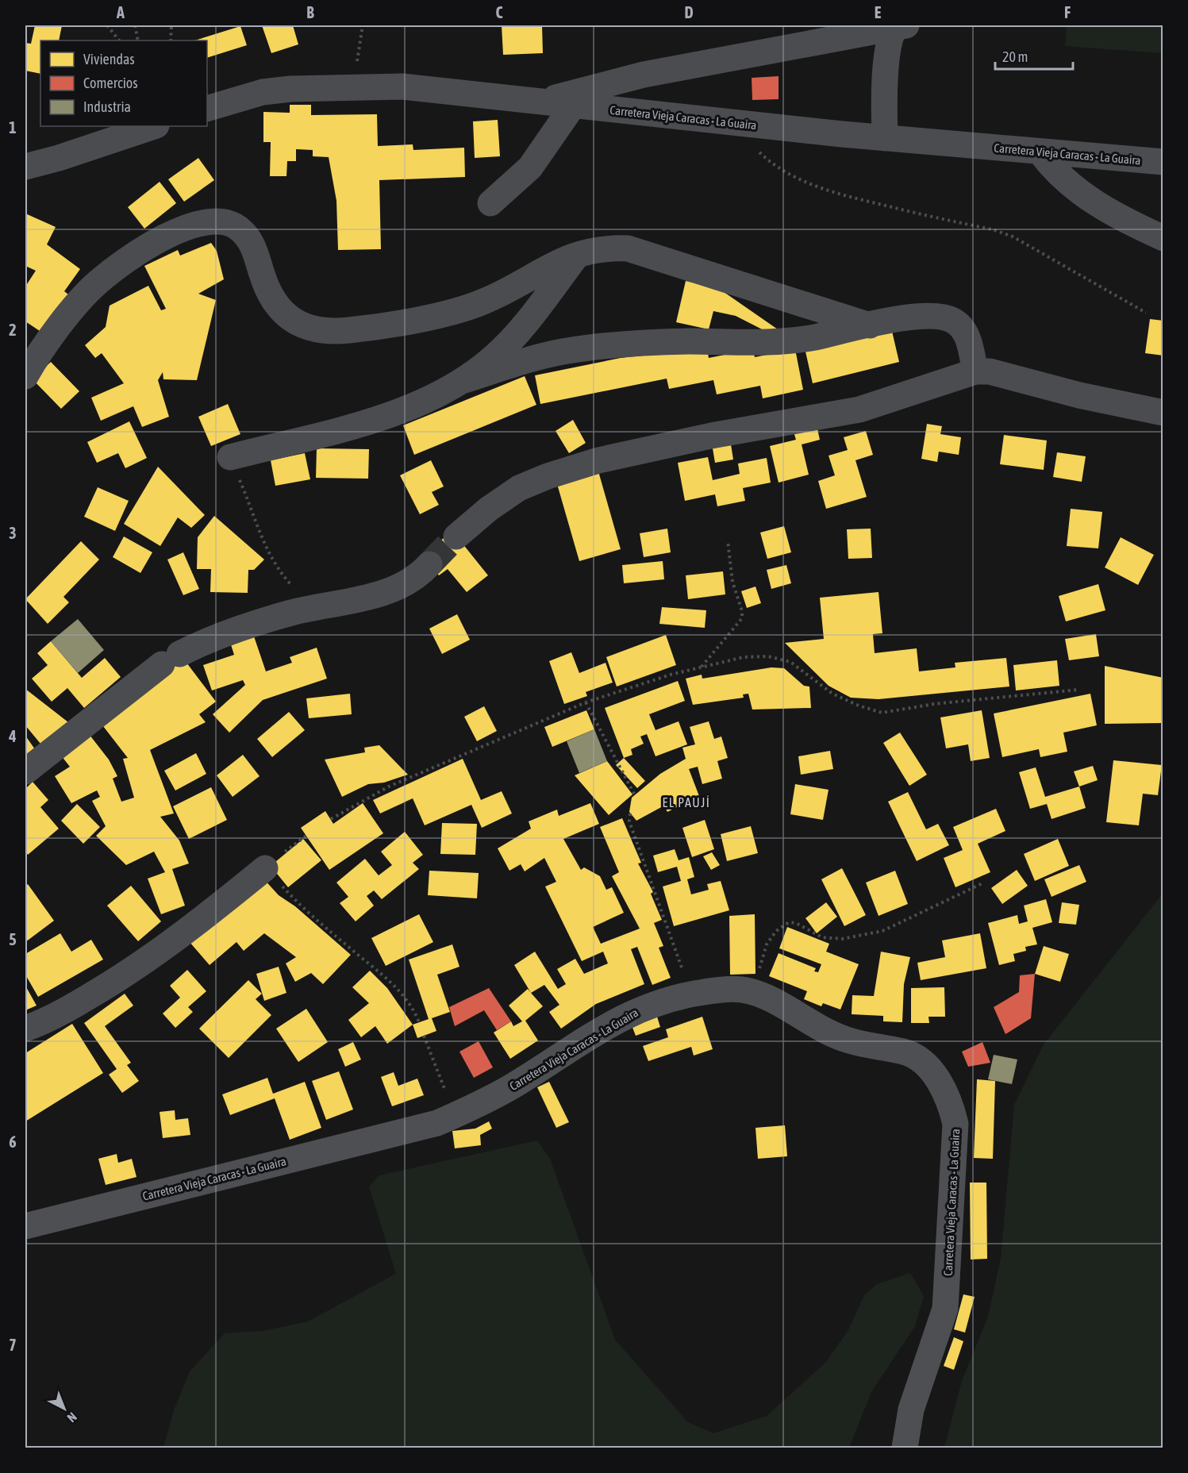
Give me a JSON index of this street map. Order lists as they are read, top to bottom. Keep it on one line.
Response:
{"streets":{"main road":["Carretera Vieja Caracas - La Guaira"]},"districts":["EL PAUJÍ"],"legend":["Viviendas","Comercios","Industria"],"scale_bar":"20 m","north":"bottom right","grid":{"columns":["A","B","C","D","E","F"],"rows":["1","2","3","4","5","6","7"]}}
